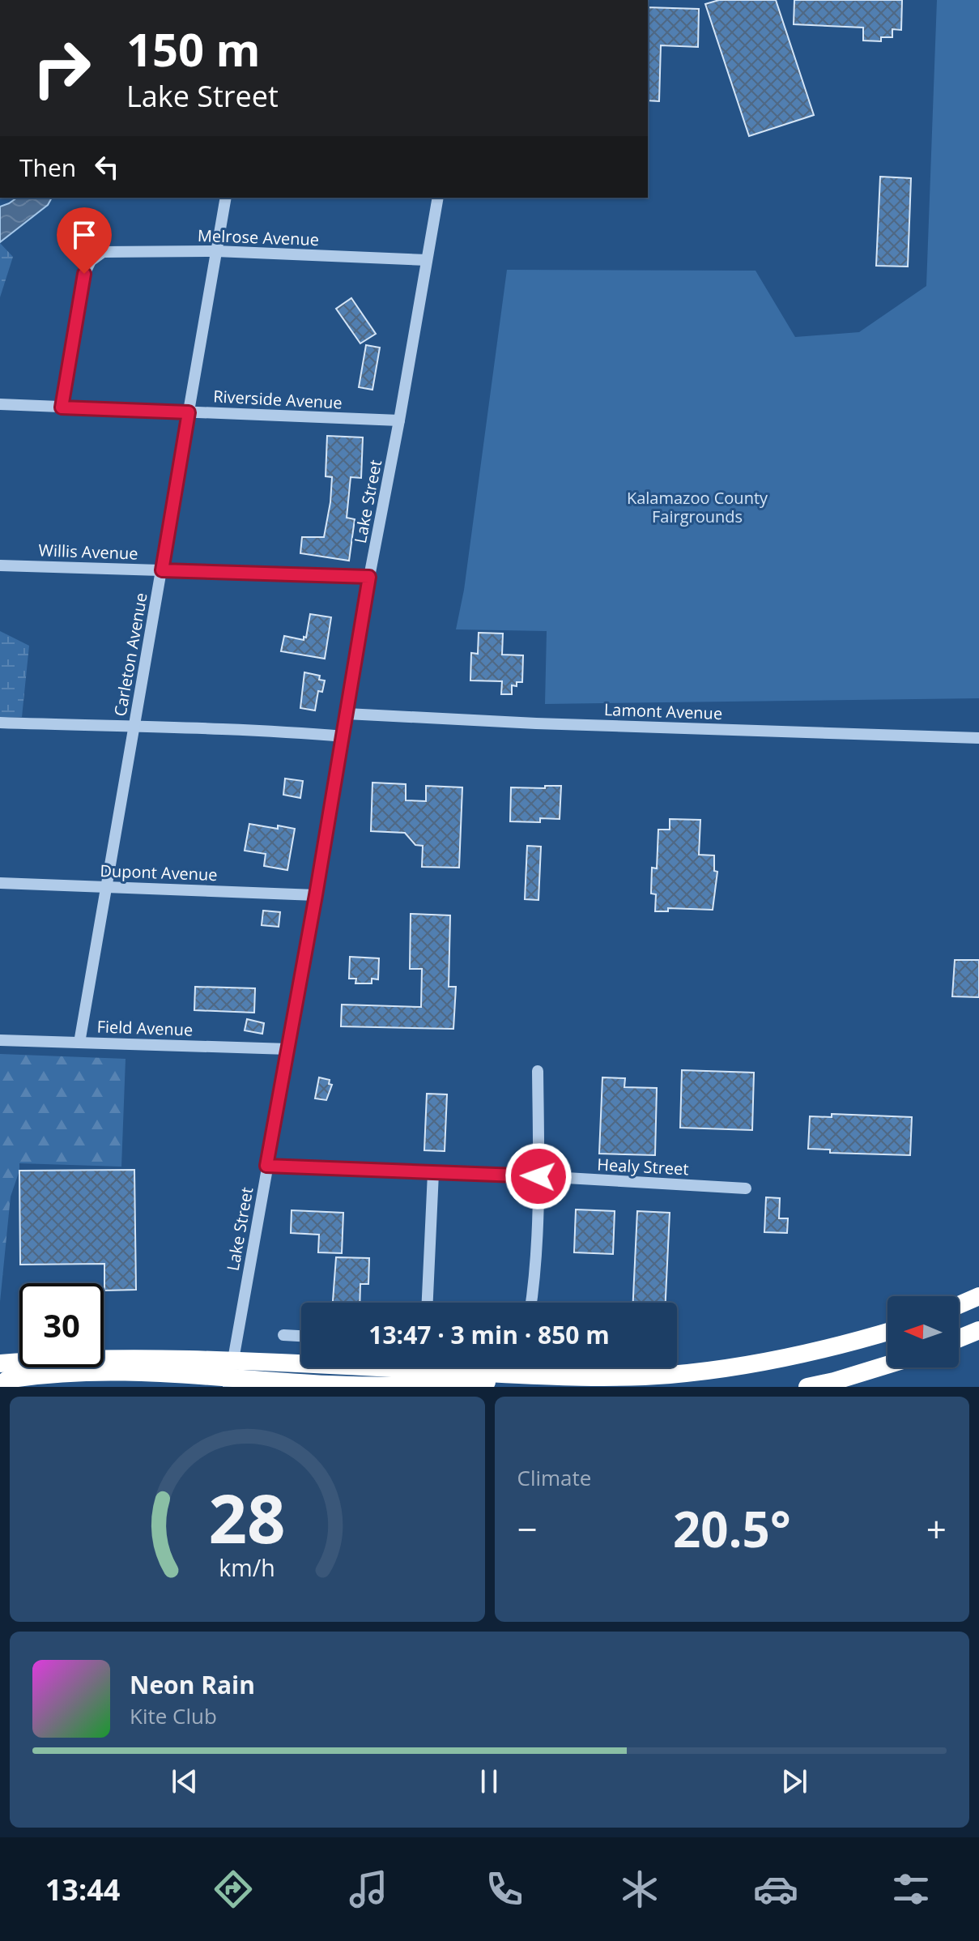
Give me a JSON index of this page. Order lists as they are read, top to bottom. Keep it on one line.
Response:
{"streets":{"street":["Melrose Avenue","Riverside Avenue","Lake Street","Willis Avenue","Carleton Avenue","Lamont Avenue","Dupont Avenue","Field Avenue","Healy Street"]},"crossings":[["Melrose Avenue","Riverside Avenue"],["Melrose Avenue","Lake Street"],["Melrose Avenue","Carleton Avenue"],["Riverside Avenue","Lake Street"],["Riverside Avenue","Carleton Avenue"],["Lake Street","Willis Avenue"],["Lake Street","Lamont Avenue"],["Lake Street","Dupont Avenue"],["Lake Street","Field Avenue"],["Lake Street","Healy Street"],["Willis Avenue","Carleton Avenue"],["Carleton Avenue","Dupont Avenue"],["Carleton Avenue","Field Avenue"]],"parks":["Kalamazoo County Fairgrounds"],"north":"left","page":{"turn":["150 m","Lake Street"],"then":"Then","limit":"30","trip":"13:47 · 3 min · 850 m","tile":"Climate","heat":["−","20.5°","+"],"song":["Neon Rain","Kite Club"],"tabs":"13:44","gauge":["28","km/h"]}}
